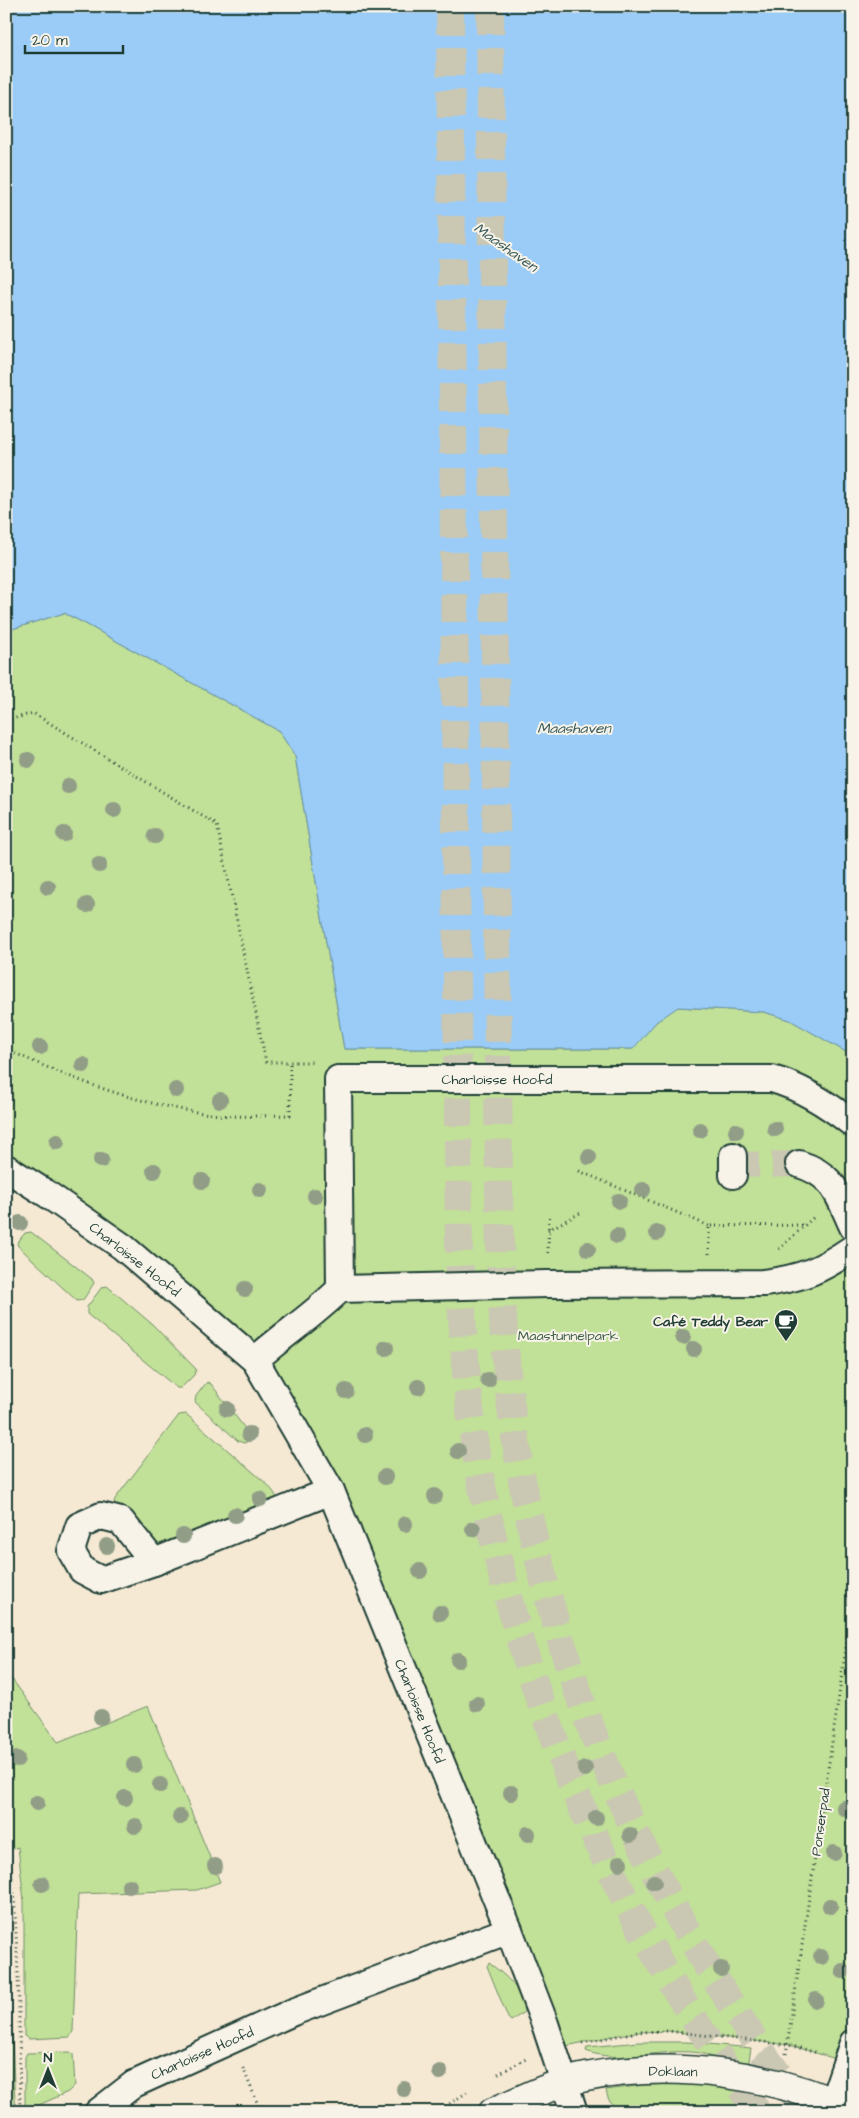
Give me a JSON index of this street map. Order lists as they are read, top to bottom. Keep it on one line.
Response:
{"streets":{"main road":["Doklaan"],"street":["Charloisse Hoofd"],"path":["Ponserpad"]},"crossings":[["Charloisse Hoofd","Doklaan"]],"water":["Maashaven"],"parks":["Maastunnelpark"],"places":{"cafe":["Café Teddy Bear"]},"scale_bar":"20 m","north":"top"}
